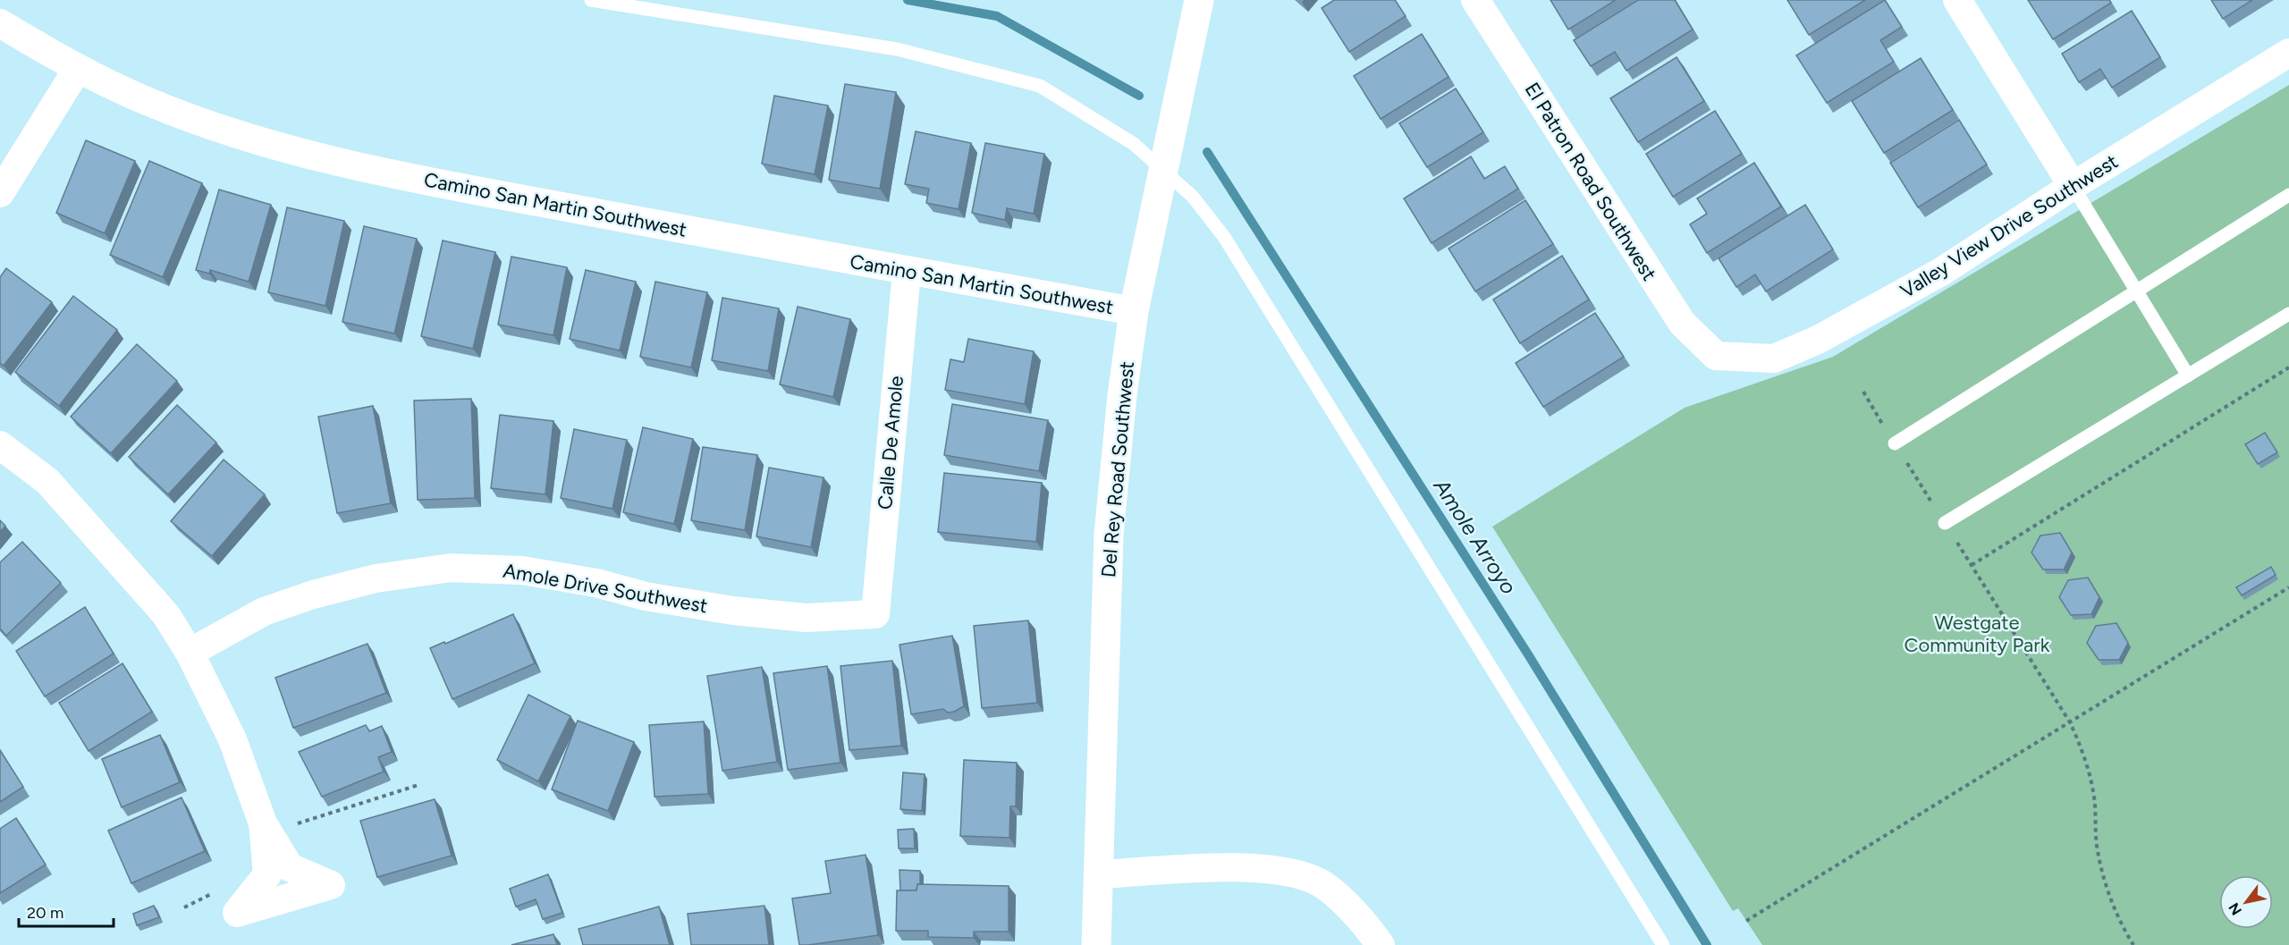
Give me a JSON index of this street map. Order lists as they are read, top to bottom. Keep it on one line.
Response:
{"streets":{"street":["El Patron Road Southwest","Camino San Martin Southwest","Valley View Drive Southwest","Calle De Amole","Del Rey Road Southwest","Amole Drive Southwest"]},"crossings":[["El Patron Road Southwest","Valley View Drive Southwest"],["Camino San Martin Southwest","Calle De Amole"],["Camino San Martin Southwest","Del Rey Road Southwest"],["Calle De Amole","Amole Drive Southwest"]],"water":["Amole Arroyo"],"parks":["Westgate Community Park"],"scale_bar":"20 m","north":"bottom left"}
